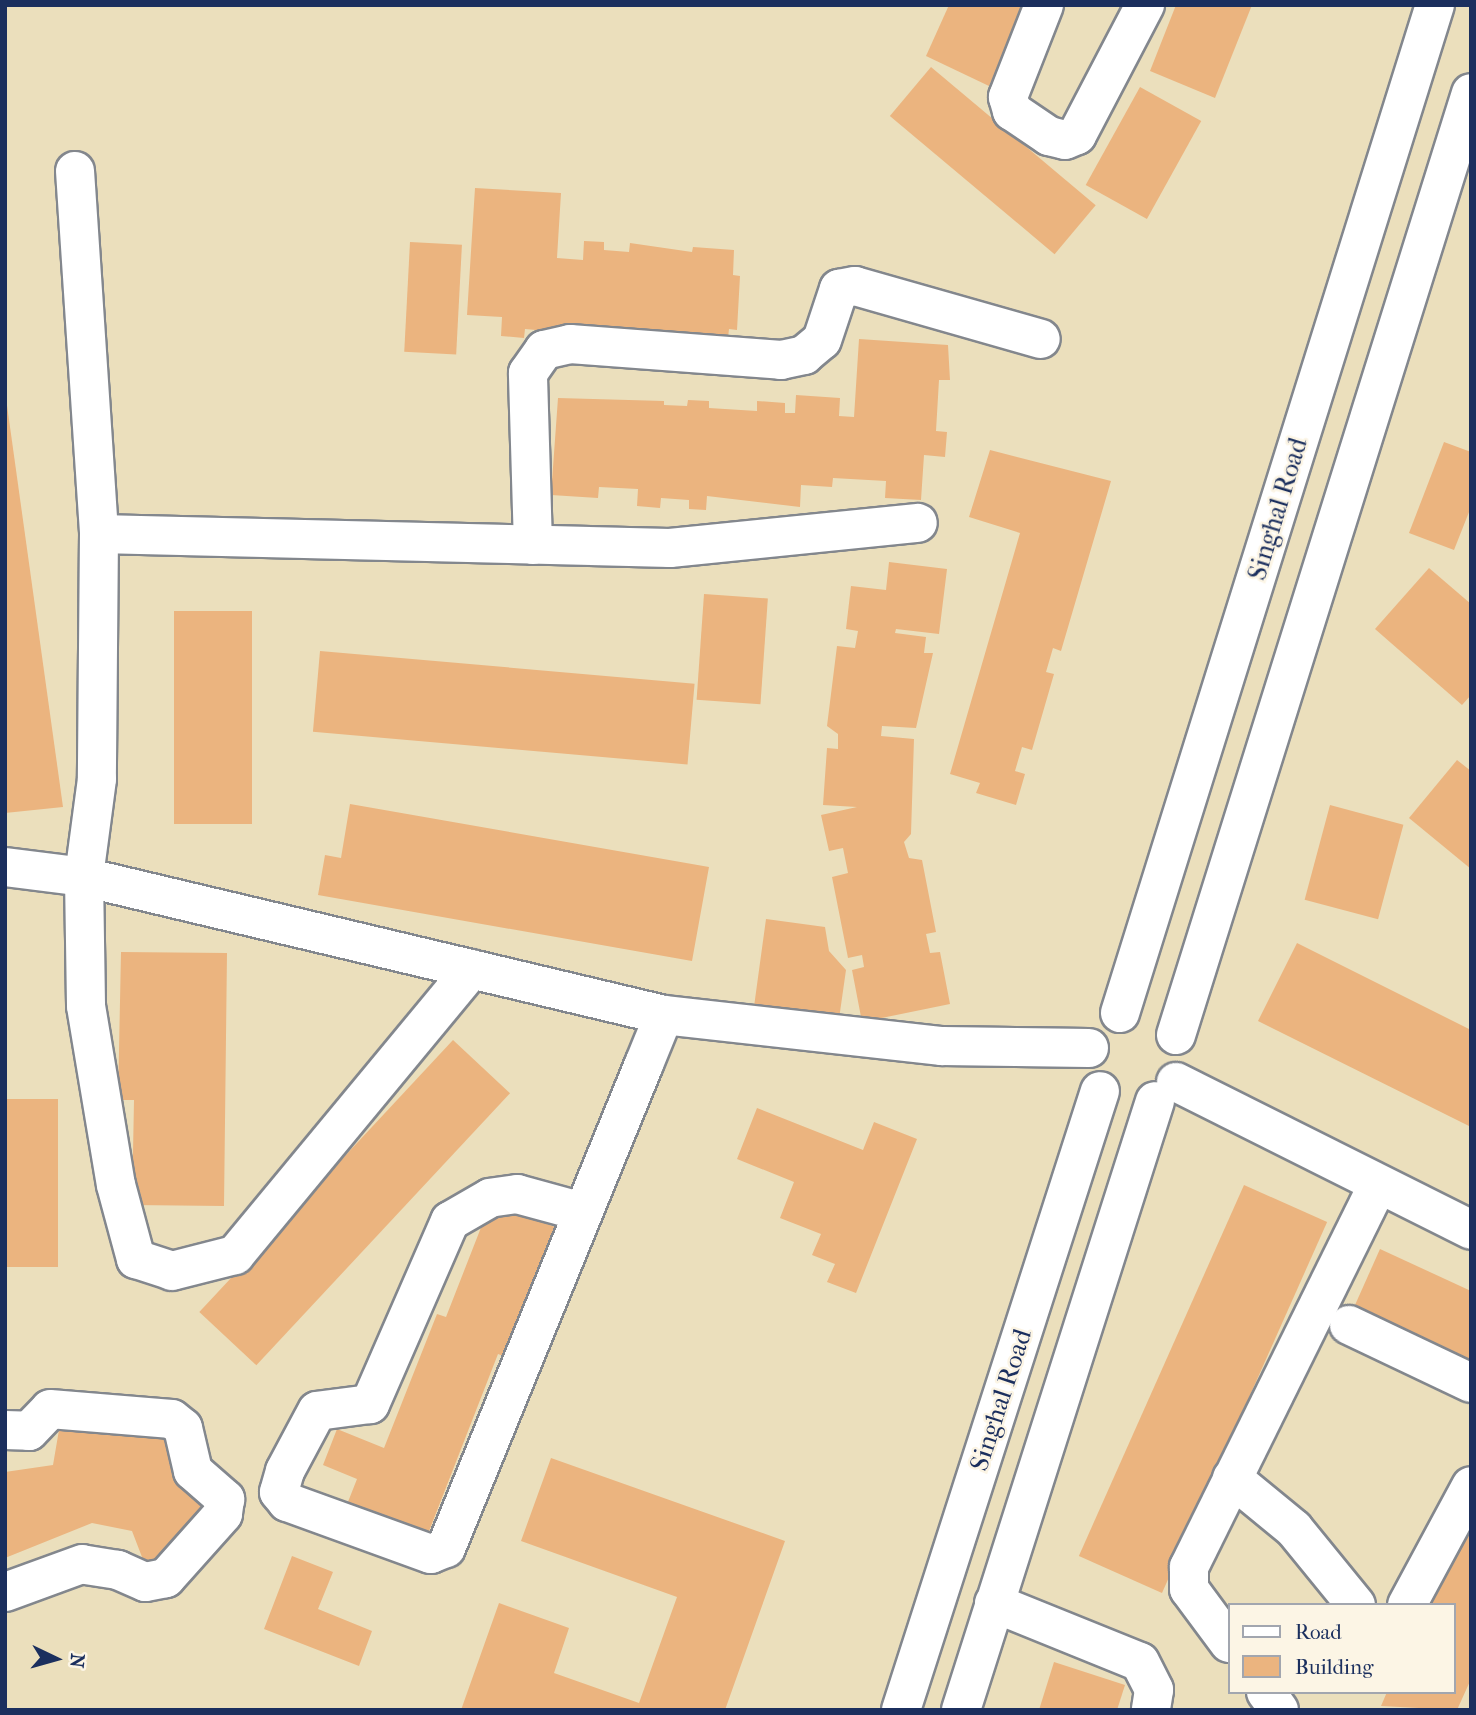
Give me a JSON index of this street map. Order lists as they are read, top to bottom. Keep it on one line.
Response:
{"streets":{"street":["Singhal Road"]},"legend":["Road","Building"],"north":"right"}
